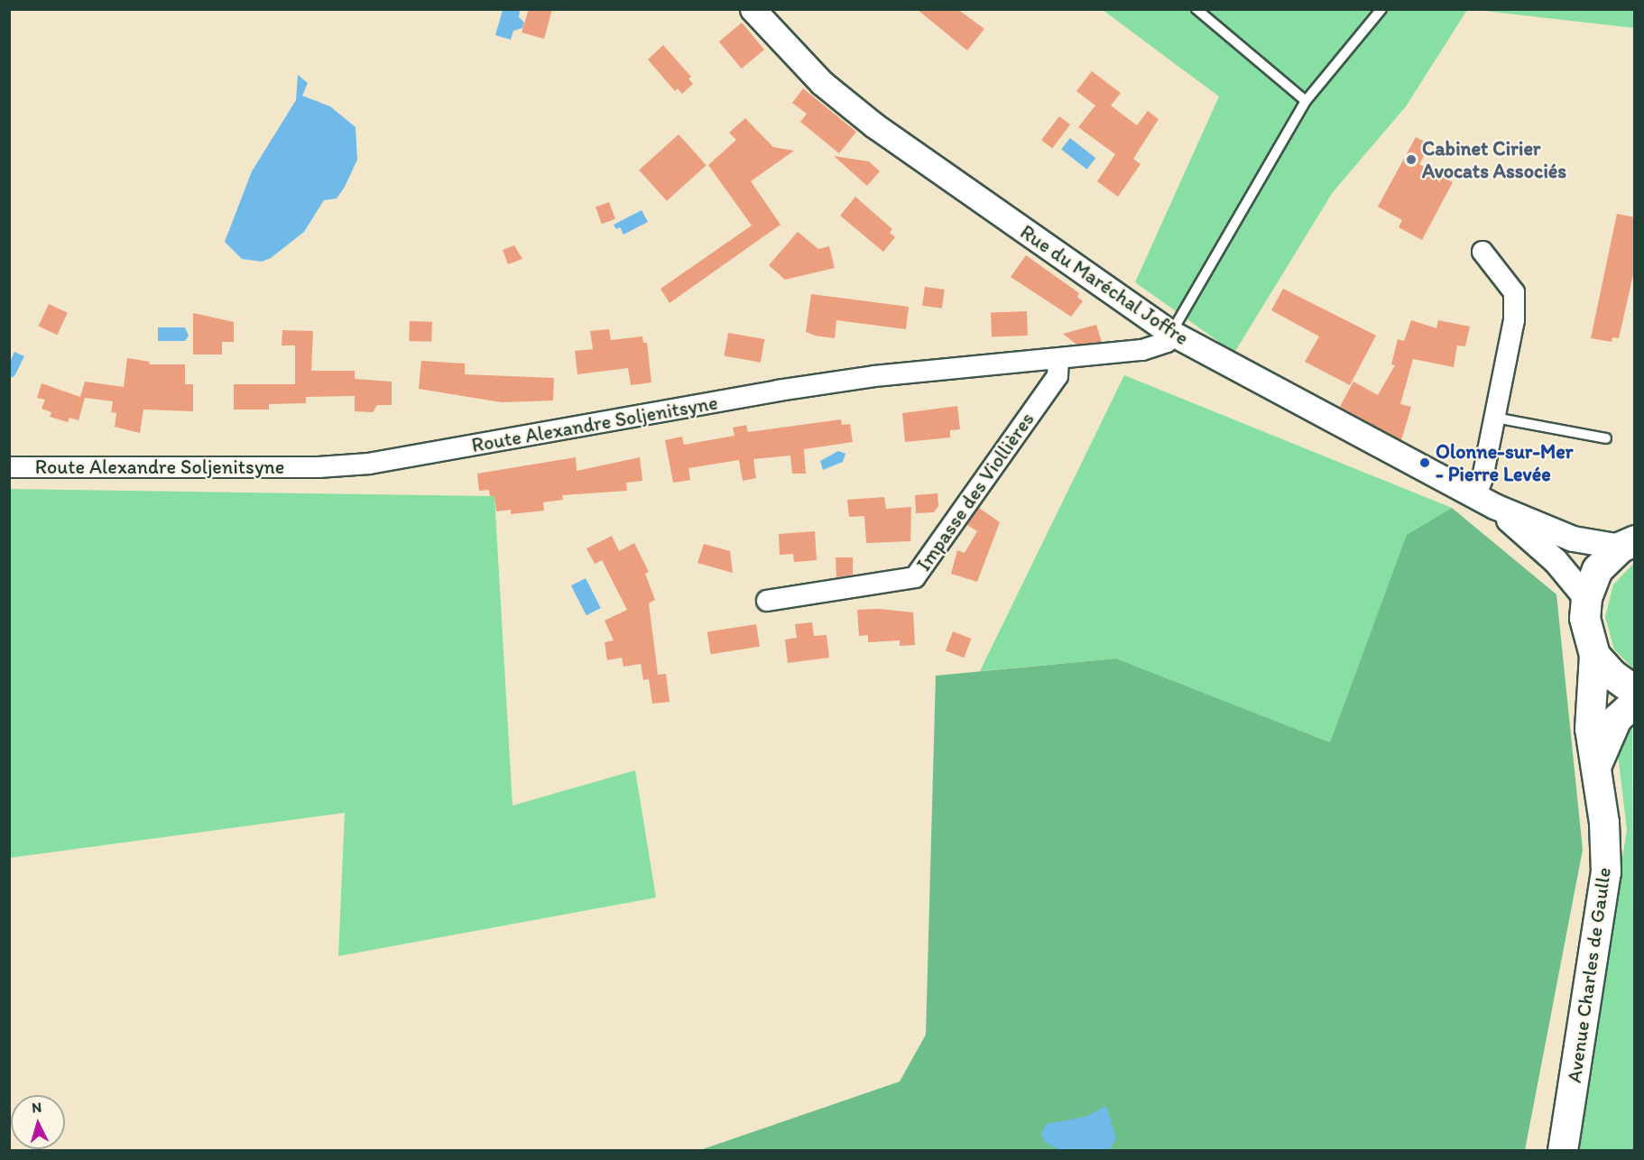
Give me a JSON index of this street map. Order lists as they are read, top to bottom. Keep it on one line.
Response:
{"streets":{"main road":["Avenue Charles de Gaulle"],"street":["Rue du Maréchal Joffre","Route Alexandre Soljenitsyne","Impasse des Viollières"]},"crossings":[["Rue du Maréchal Joffre","Route Alexandre Soljenitsyne"],["Route Alexandre Soljenitsyne","Impasse des Viollières"]],"places":["Cabinet Cirier Avocats Associés","Olonne-sur-Mer - Pierre Levée"],"north":"top"}
